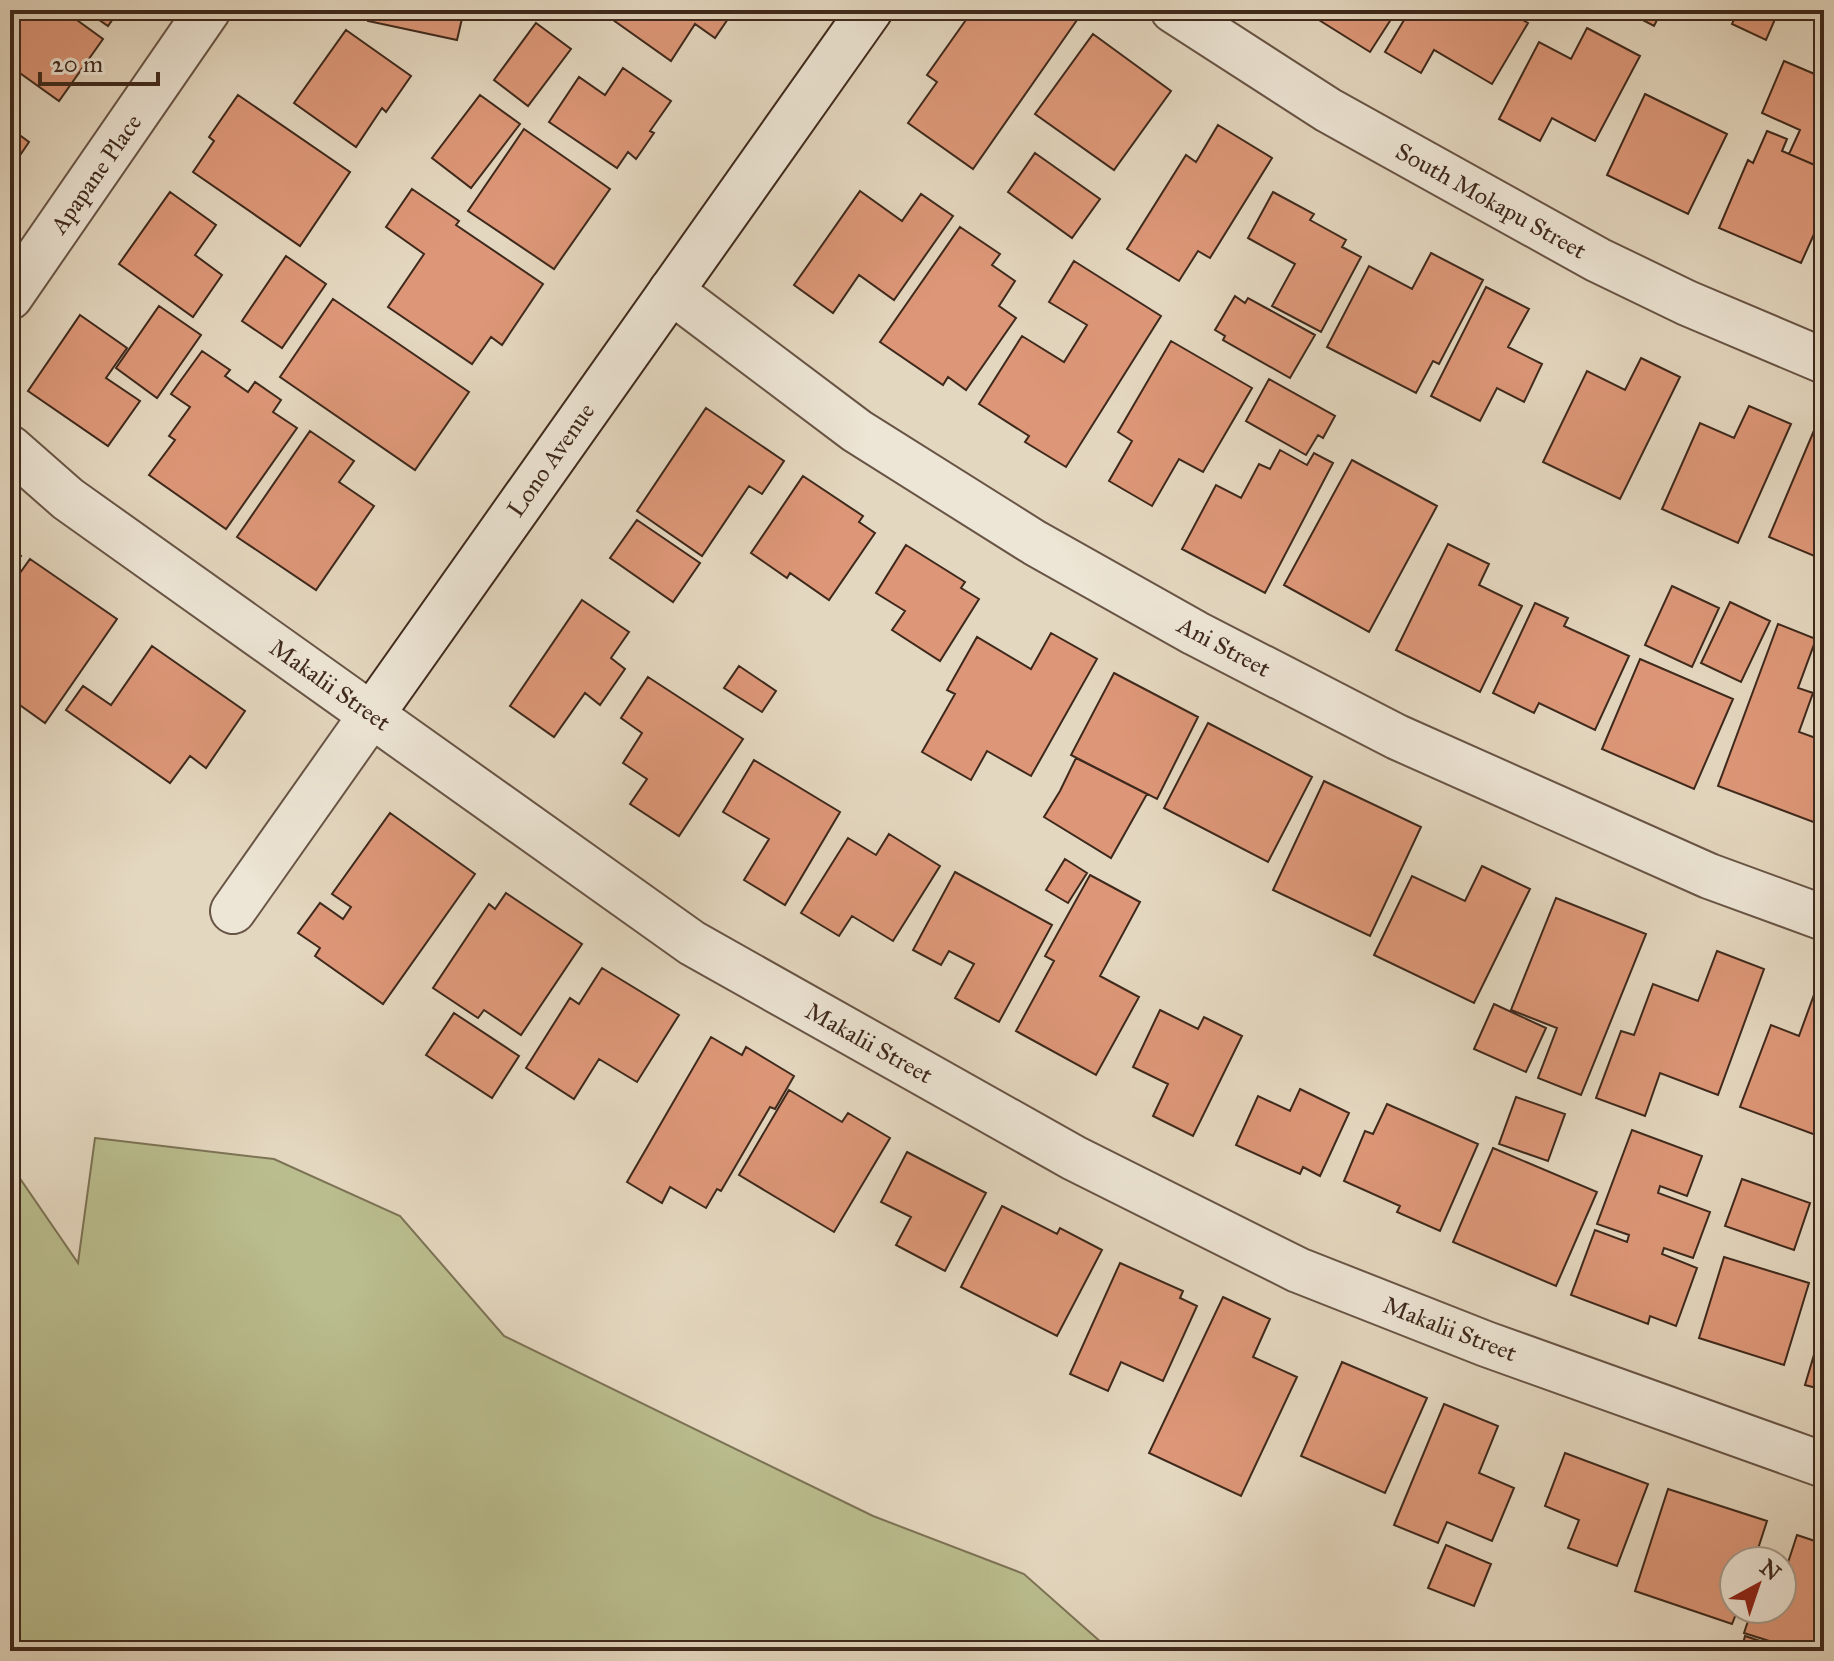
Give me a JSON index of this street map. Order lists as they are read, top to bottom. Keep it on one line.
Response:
{"streets":{"street":["Apapane Place","South Mokapu Street","Lono Avenue","Ani Street","Makalii Street"]},"crossings":[["Lono Avenue","Ani Street"],["Lono Avenue","Makalii Street"]],"scale_bar":"20 m","north":"top right"}
